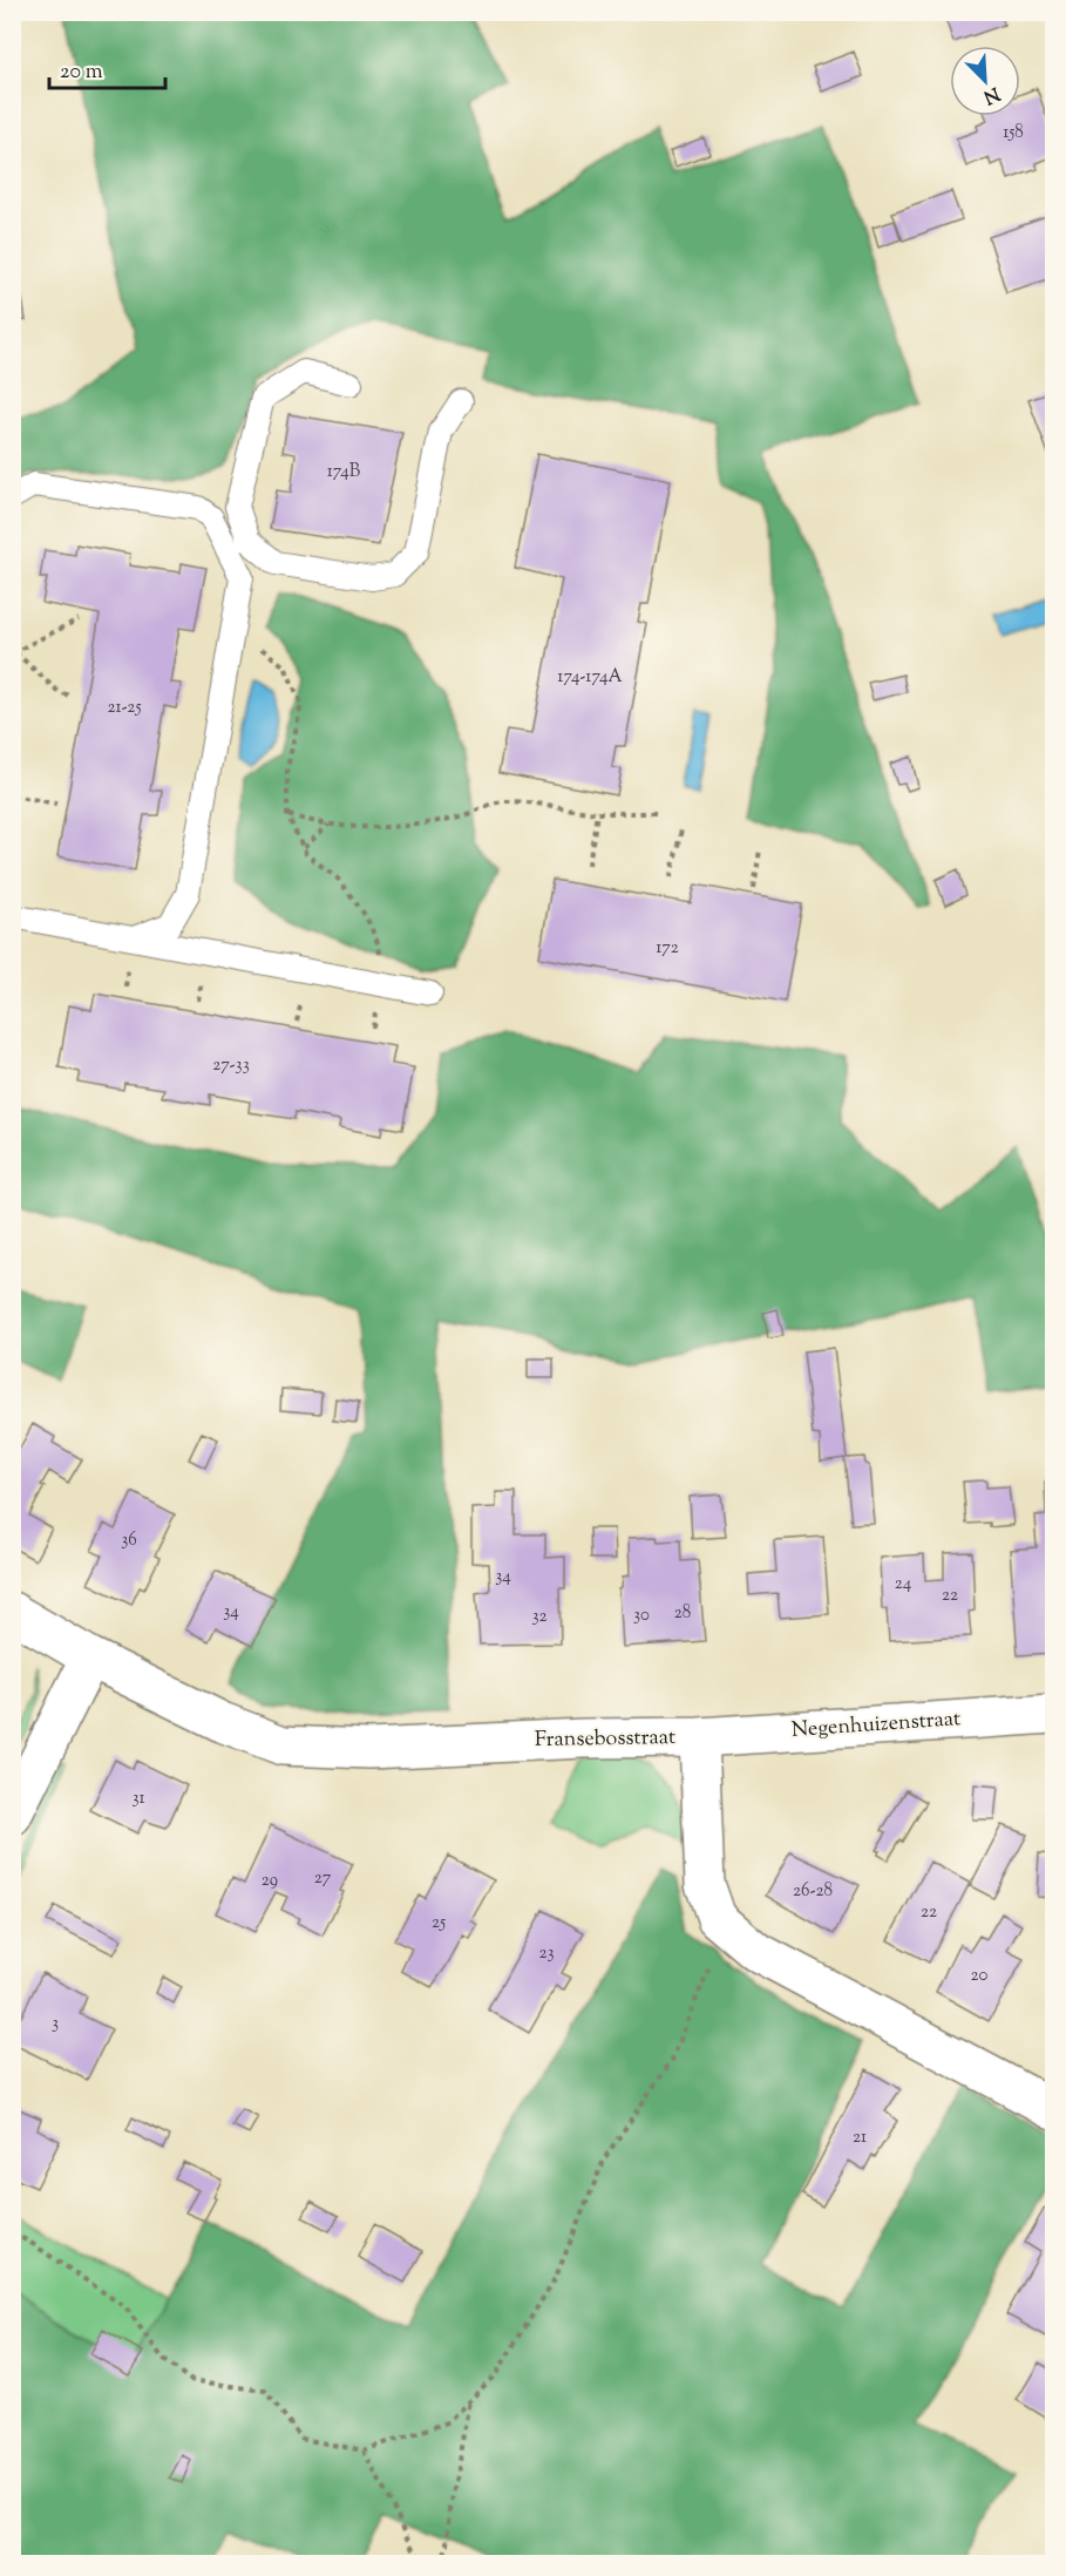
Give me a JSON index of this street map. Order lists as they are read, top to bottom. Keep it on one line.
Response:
{"streets":{"street":["Negenhuizenstraat","Fransebosstraat"]},"crossings":[["Negenhuizenstraat","Fransebosstraat"]],"house_numbers":["158","174B","174-174A","21-25","172","27-33","36","34","24","22","34","28","30","32","31","27","29","26-28","22","25","23","20","3","21"],"scale_bar":"20 m","north":"bottom right"}
